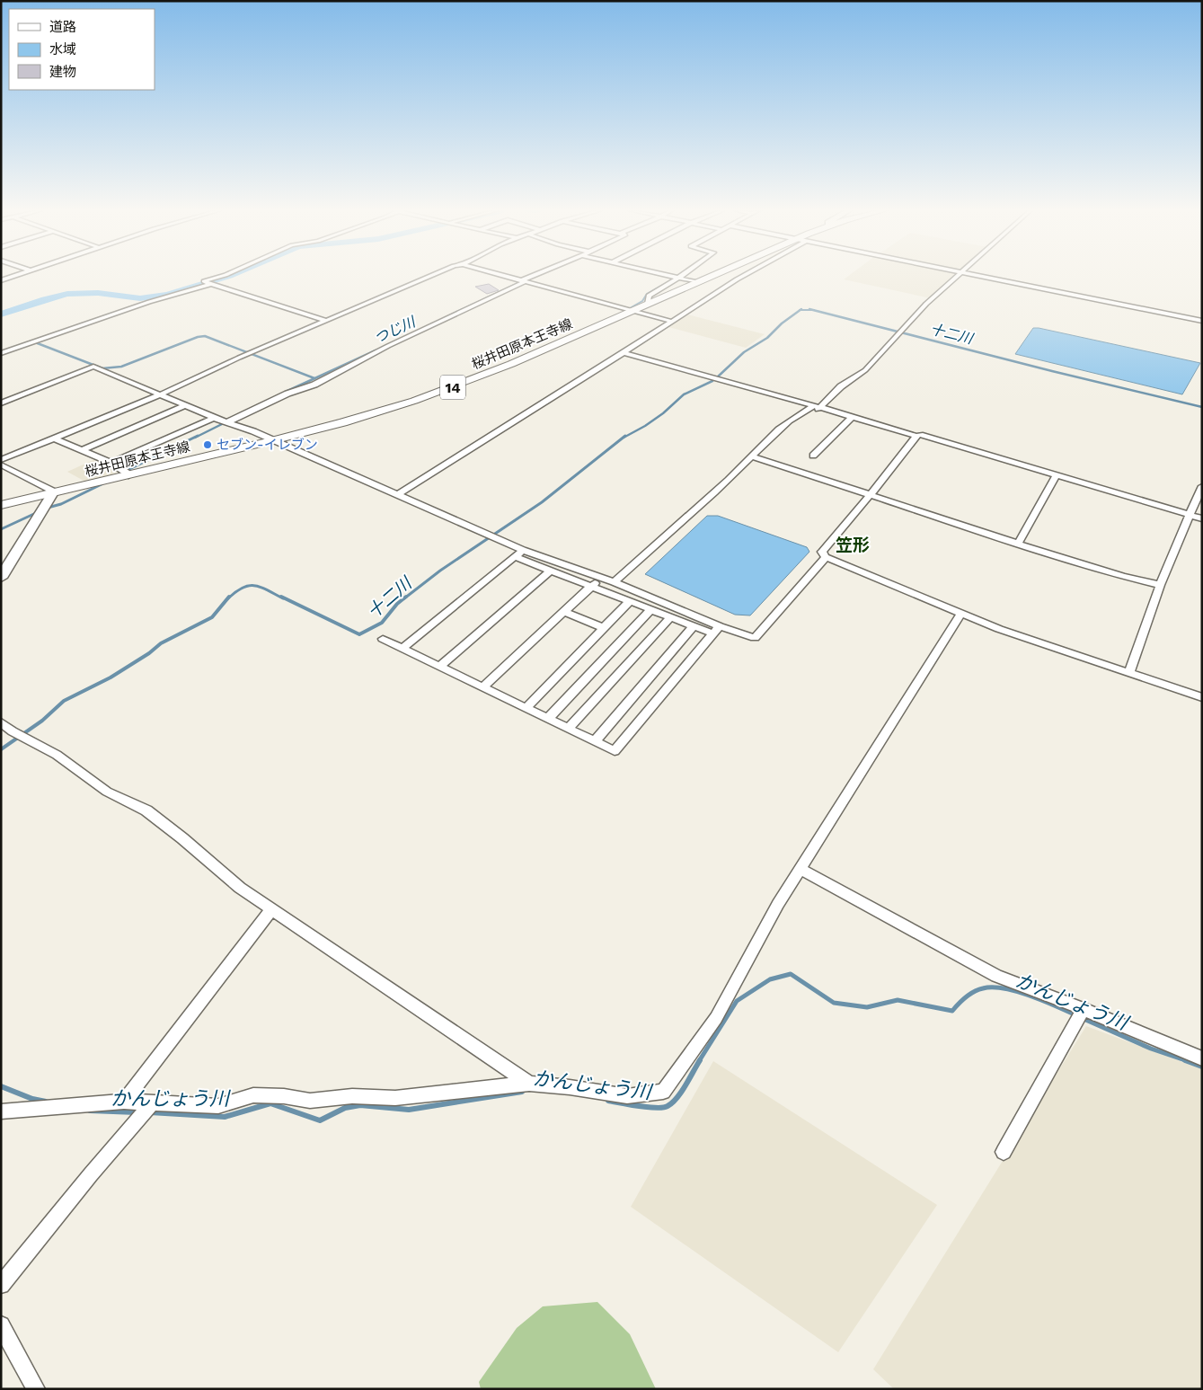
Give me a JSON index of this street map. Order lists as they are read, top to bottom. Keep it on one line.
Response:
{"streets":{"main road":["桜井田原本王寺線","14"]},"districts":["笠形"],"water":["つじ川","十二川","かんじょう川"],"places":["セブン-イレブン"],"legend":["道路","水域","建物"]}
